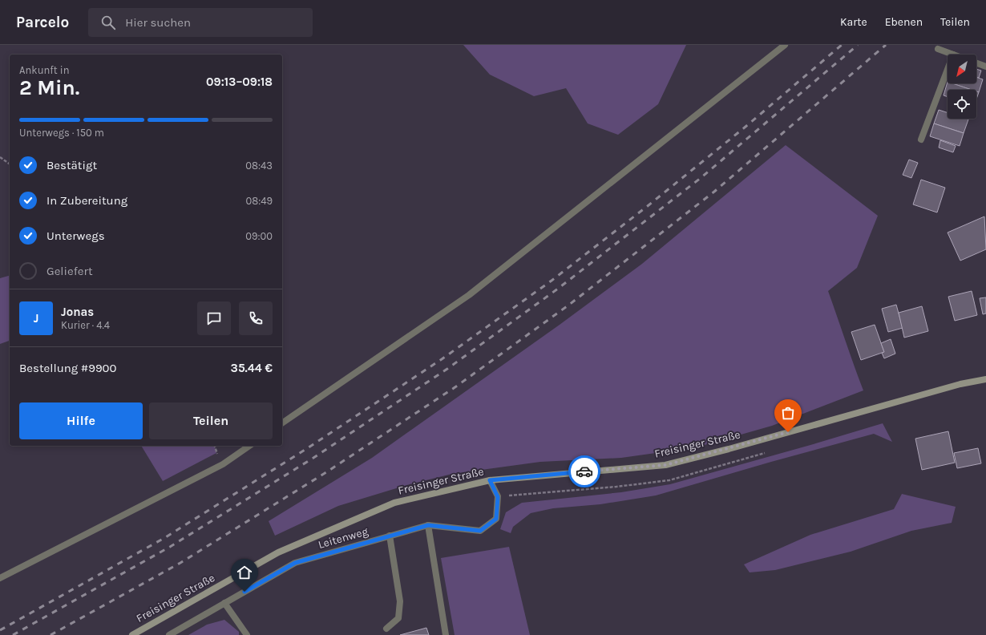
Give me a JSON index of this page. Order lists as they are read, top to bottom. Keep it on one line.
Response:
{"streets":{"main road":["Freisinger Straße"],"street":["Leitenweg"]},"crossings":[["Freisinger Straße","Leitenweg"]],"north":"bottom left","page":{"header":"Parcelo","search":"Hier suchen","nav":["Karte","Ebenen","Teilen"],"heading":["2 Min.","Ankunft in","09:13–09:18"],"panel":["Jonas","Kurier · 4.4","Bestellung #9900","35.44 €"],"bar":"Unterwegs · 150 m","list":[["Bestätigt","08:43"],["In Zubereitung","08:49"],["Unterwegs","09:00"],"Geliefert"],"round":"J","buttons":["Hilfe","Teilen"]}}
